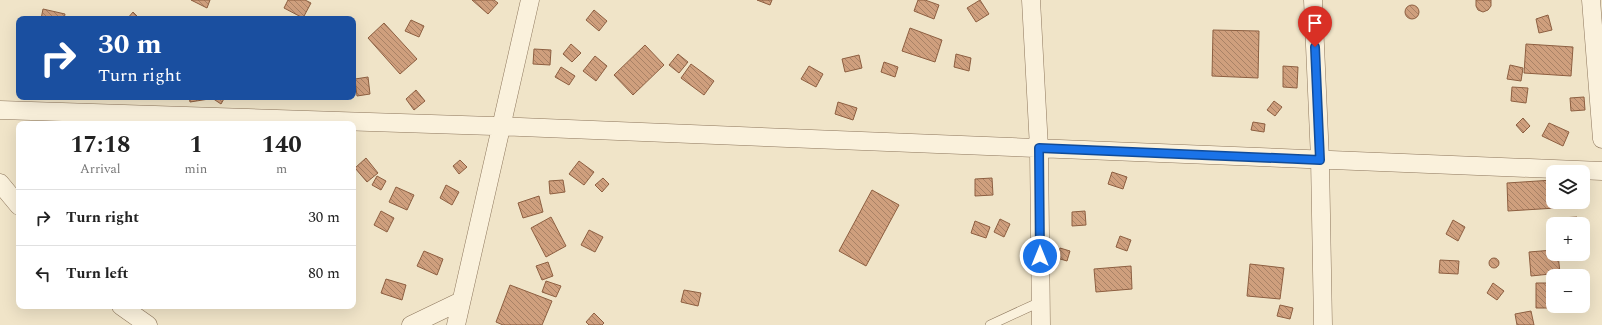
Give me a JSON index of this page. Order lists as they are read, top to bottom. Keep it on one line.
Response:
{"page":{"turn":["30 m","Turn right"],"eta":["17:18","Arrival","1","min","140","m"],"map_buttons":["+","−"],"list":[{"name":"Turn right","value":"30 m"},{"name":"Turn left","value":"80 m"}]}}
